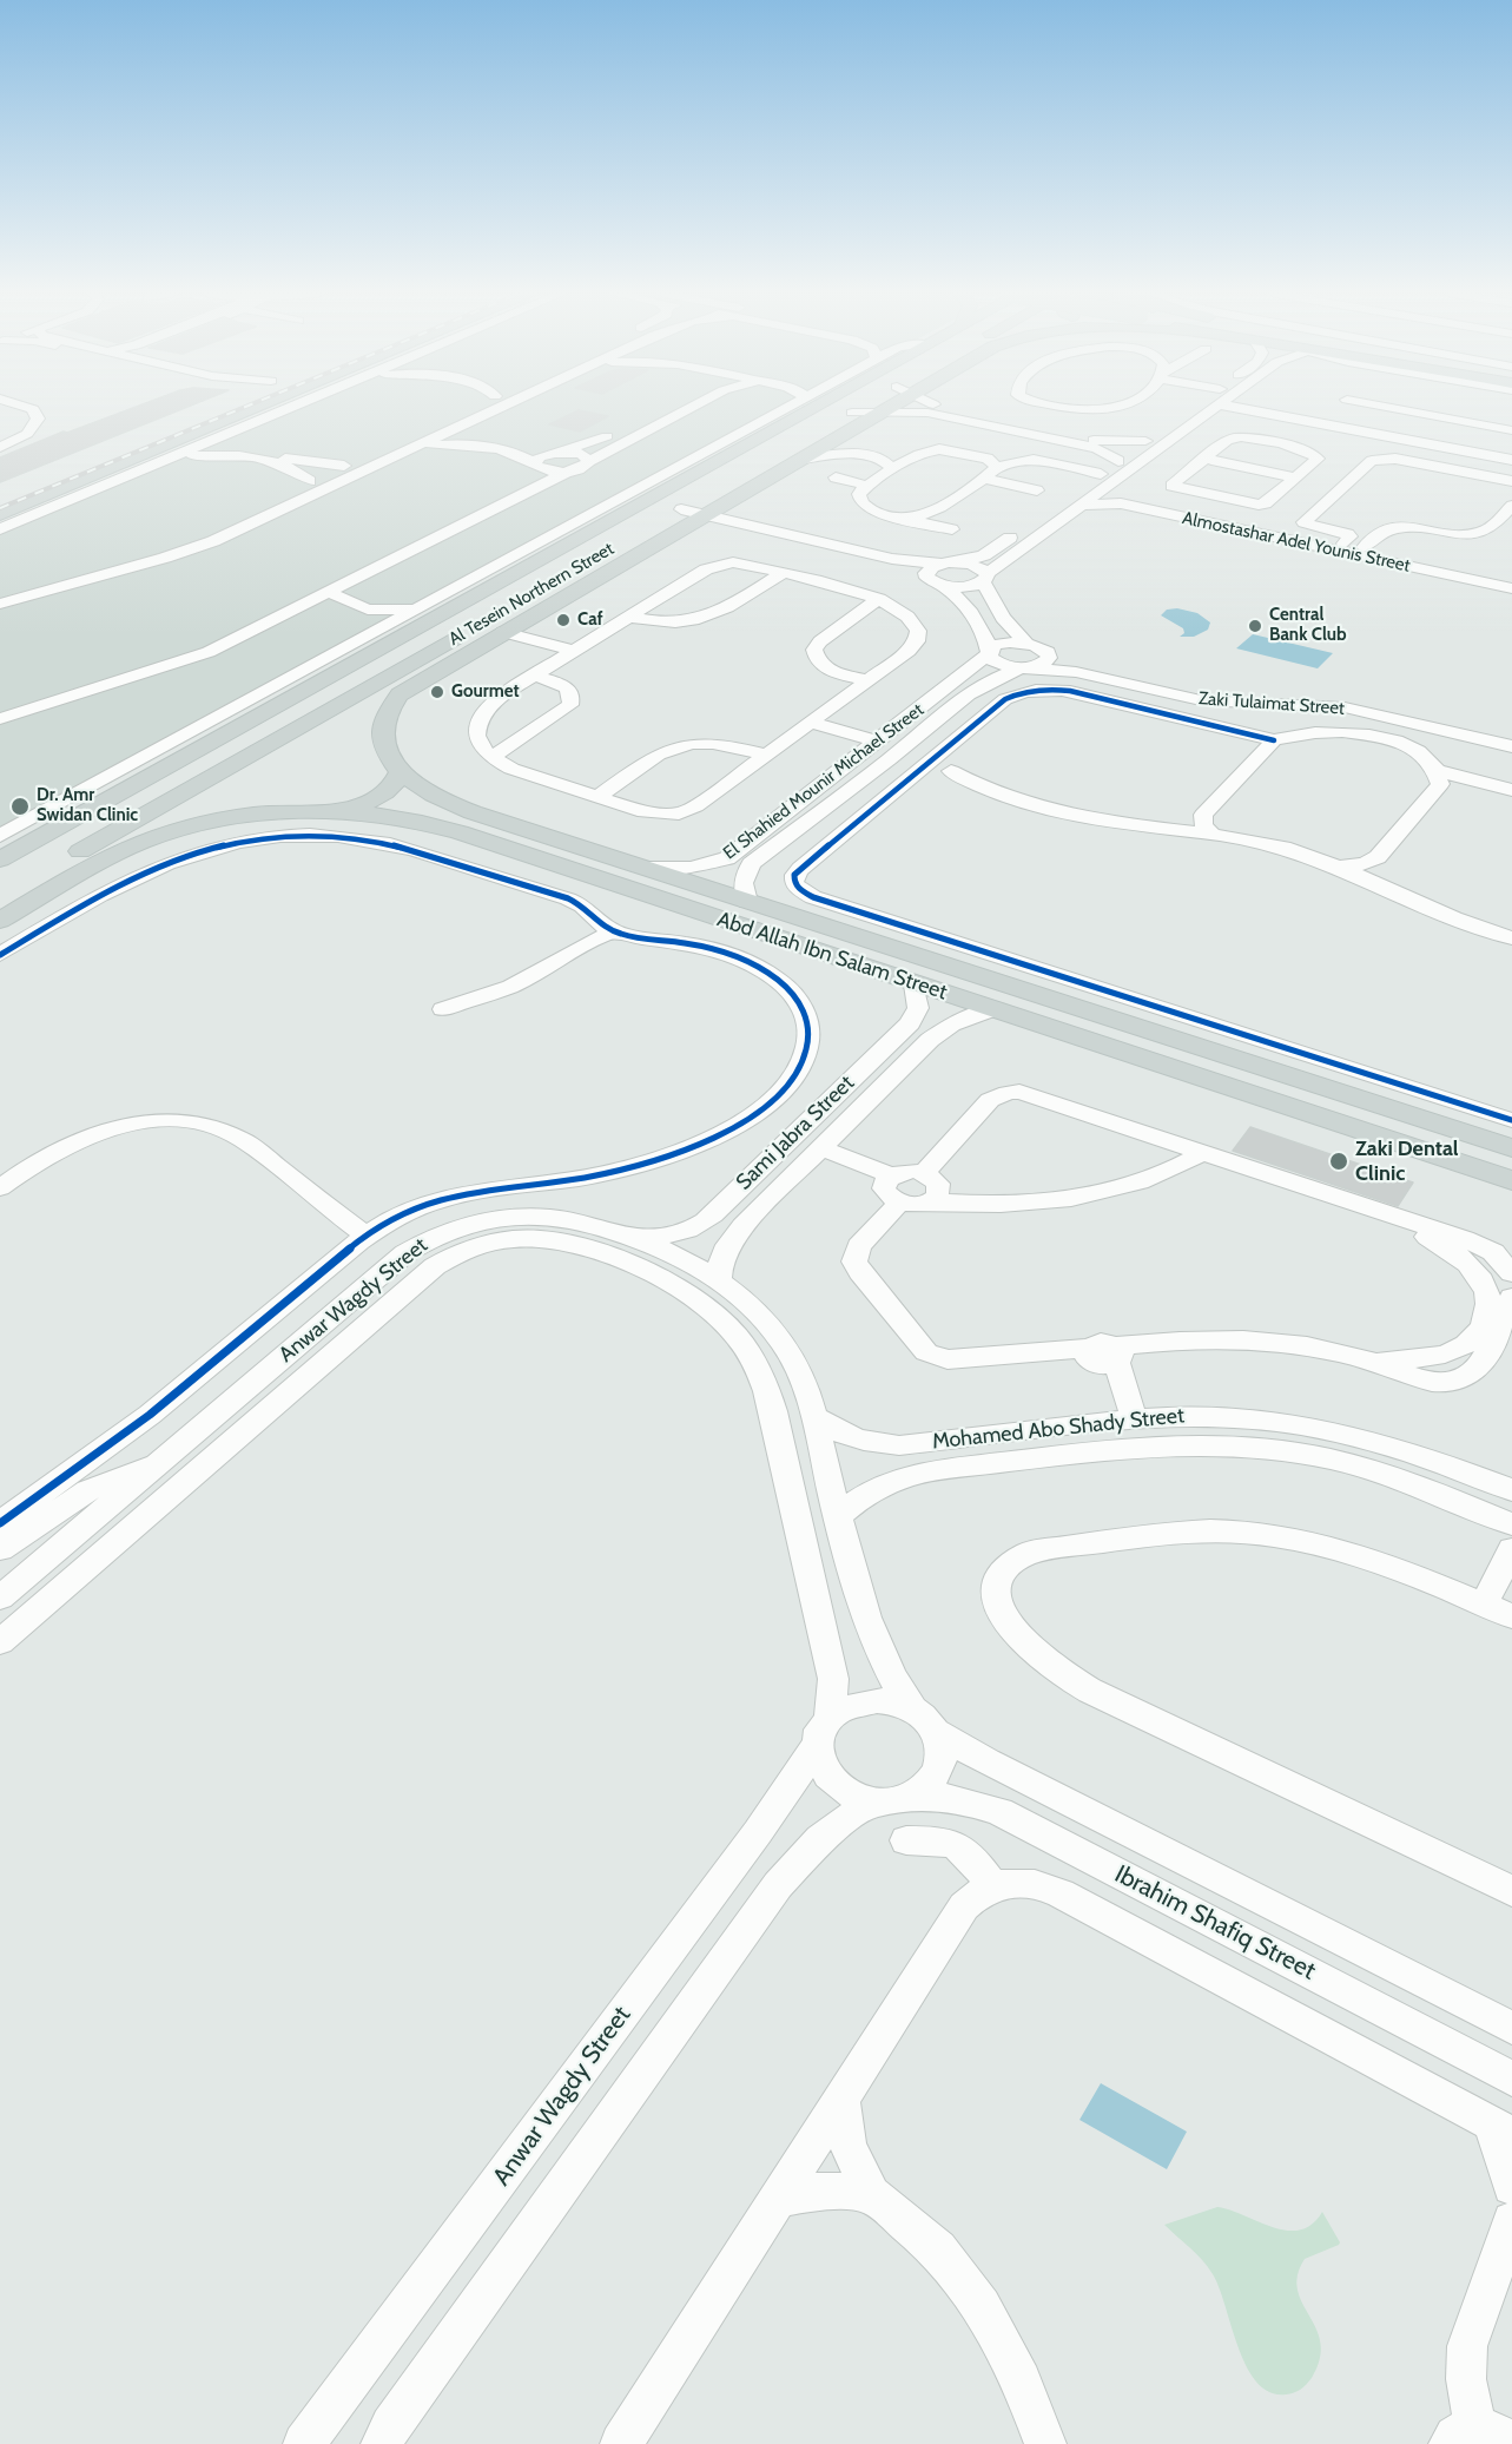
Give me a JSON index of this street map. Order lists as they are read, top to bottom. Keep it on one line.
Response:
{"streets":{"main road":["Al Tesein Northern Street","Abd Allah Ibn Salam Street"],"street":["Almostashar Adel Younis Street","Zaki Tulaimat Street","El Shahied Mounir Michael Street","Sami Jabra Street","Anwar Wagdy Street","Mohamed Abo Shady Street","Ibrahim Shafiq Street"]},"crossings":[["Zaki Tulaimat Street","El Shahied Mounir Michael Street"],["El Shahied Mounir Michael Street","Abd Allah Ibn Salam Street"],["Abd Allah Ibn Salam Street","Sami Jabra Street"],["Sami Jabra Street","Anwar Wagdy Street"],["Anwar Wagdy Street","Mohamed Abo Shady Street"],["Anwar Wagdy Street","Ibrahim Shafiq Street"]],"places":["Caf","Central Bank Club","Gourmet","Dr. Amr Swidan Clinic","Zaki Dental Clinic"]}
